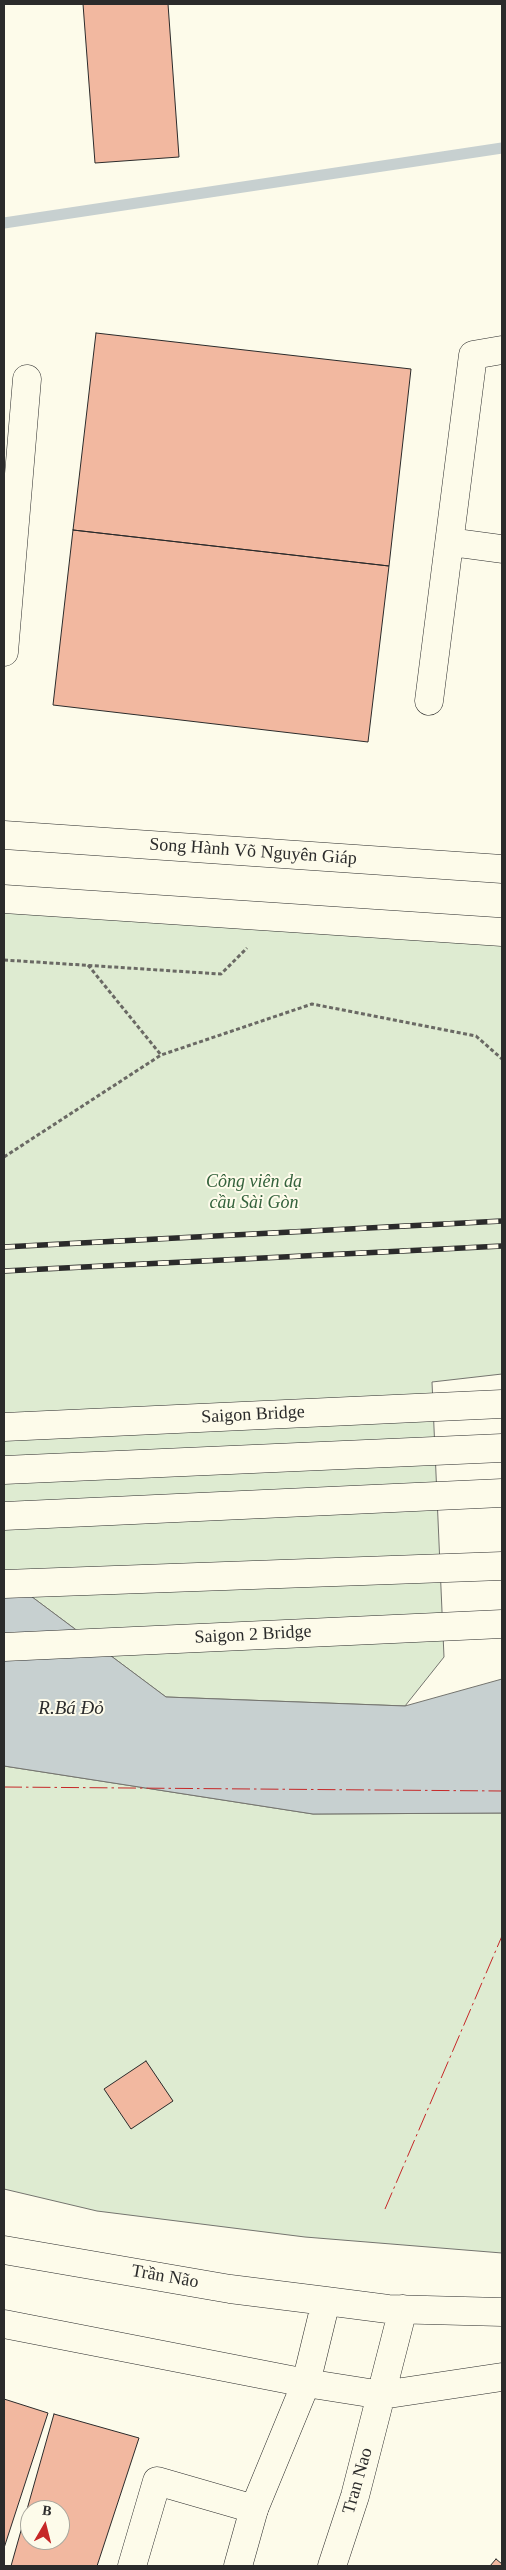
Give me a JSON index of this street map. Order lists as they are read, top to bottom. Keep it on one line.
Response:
{"streets":{"main road":["Song Hành Võ Nguyên Giáp","Saigon Bridge","Saigon 2 Bridge","Trần Não","Tran Nao"]},"water":["R.Bá Đỏ"],"parks":["Công viên dạ cầu Sài Gòn"],"north":"top"}
